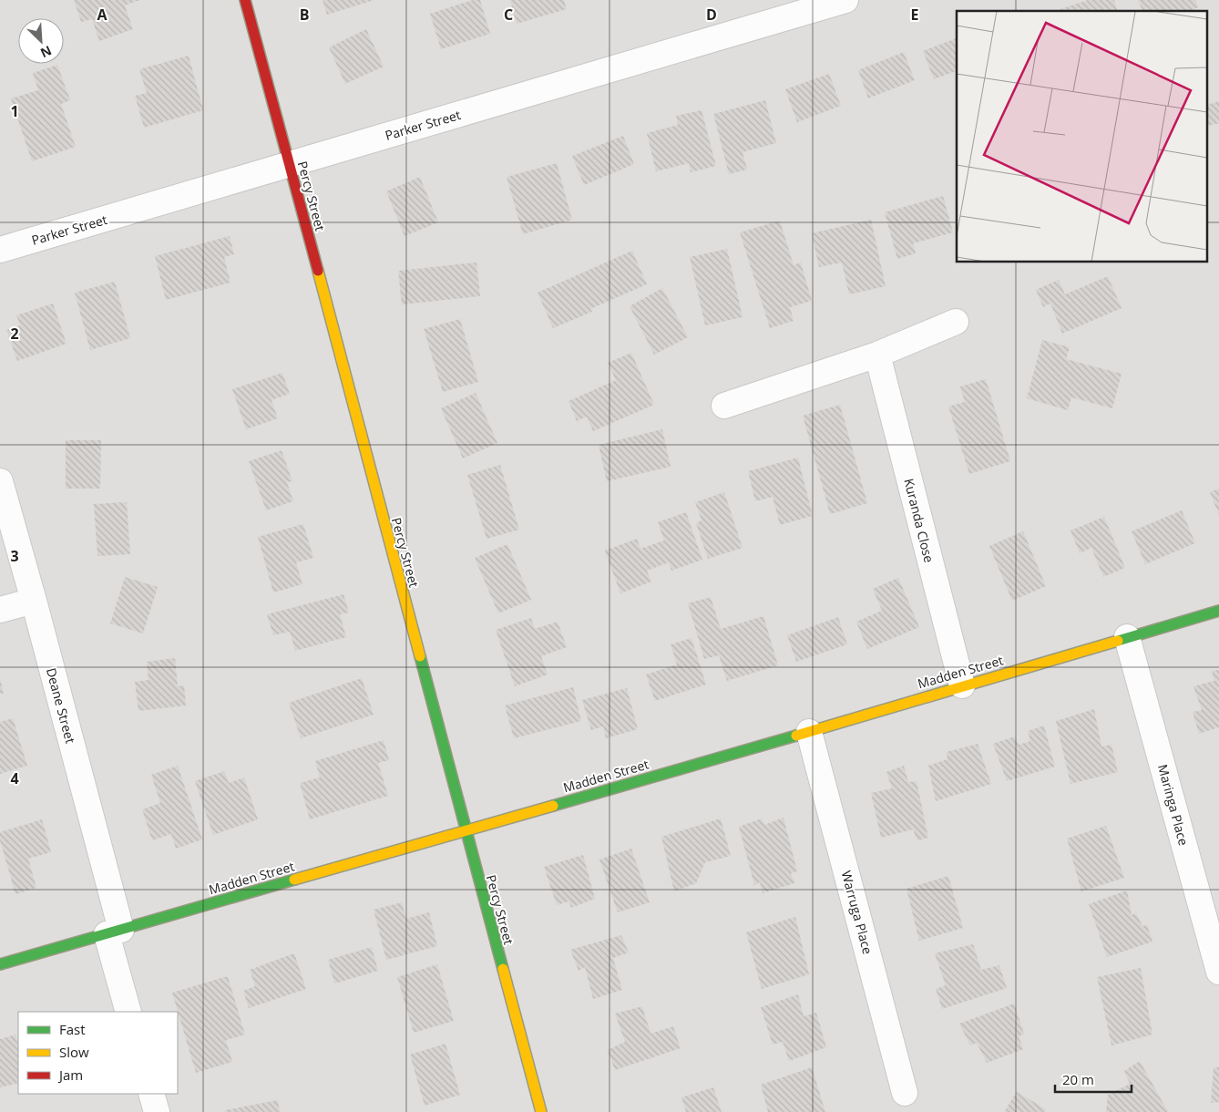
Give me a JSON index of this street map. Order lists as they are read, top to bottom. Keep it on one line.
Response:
{"streets":{"street":["Parker Street","Percy Street","Kuranda Close","Madden Street","Deane Street","Maringa Place","Warruga Place"]},"crossings":[["Parker Street","Percy Street"],["Percy Street","Madden Street"],["Kuranda Close","Madden Street"],["Madden Street","Deane Street"],["Madden Street","Maringa Place"],["Madden Street","Warruga Place"]],"legend":["Fast","Slow","Jam"],"scale_bar":"20 m","north":"bottom right","grid":{"columns":["A","B","C","D","E"],"rows":["1","2","3","4"]}}
